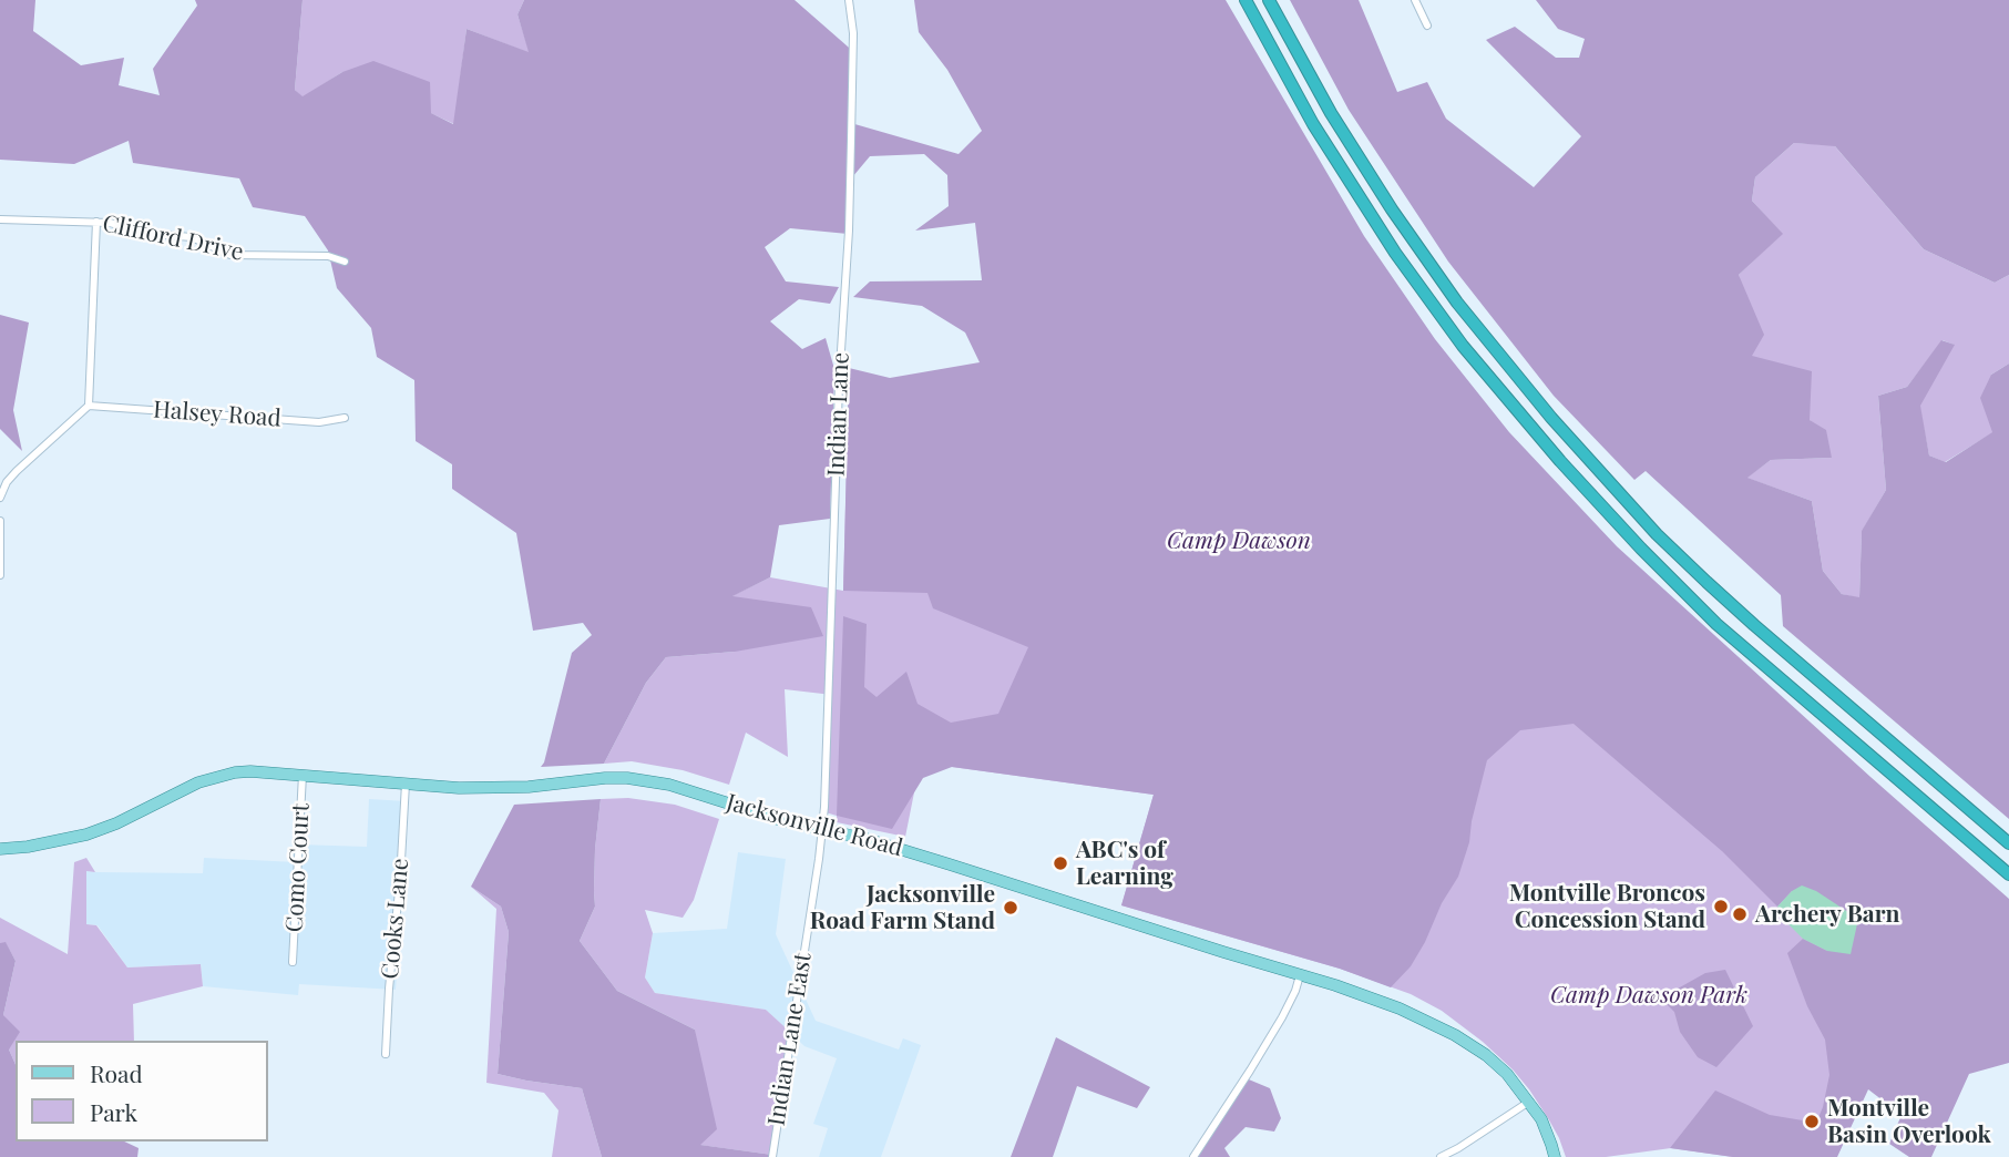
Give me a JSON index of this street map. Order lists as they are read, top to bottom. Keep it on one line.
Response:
{"streets":{"main road":["Jacksonville Road"],"street":["Clifford Drive","Halsey Road","Indian Lane","Como Court","Cooks Lane","Indian Lane East"]},"crossings":[["Indian Lane","Jacksonville Road"],["Indian Lane","Indian Lane East"],["Jacksonville Road","Como Court"],["Jacksonville Road","Cooks Lane"],["Jacksonville Road","Indian Lane East"]],"parks":["Camp Dawson","Camp Dawson Park"],"places":["ABC's of Learning","Montville Broncos Concession Stand","Jacksonville Road Farm Stand","Archery Barn","Montville Basin Overlook"],"legend":["Road","Park"]}
